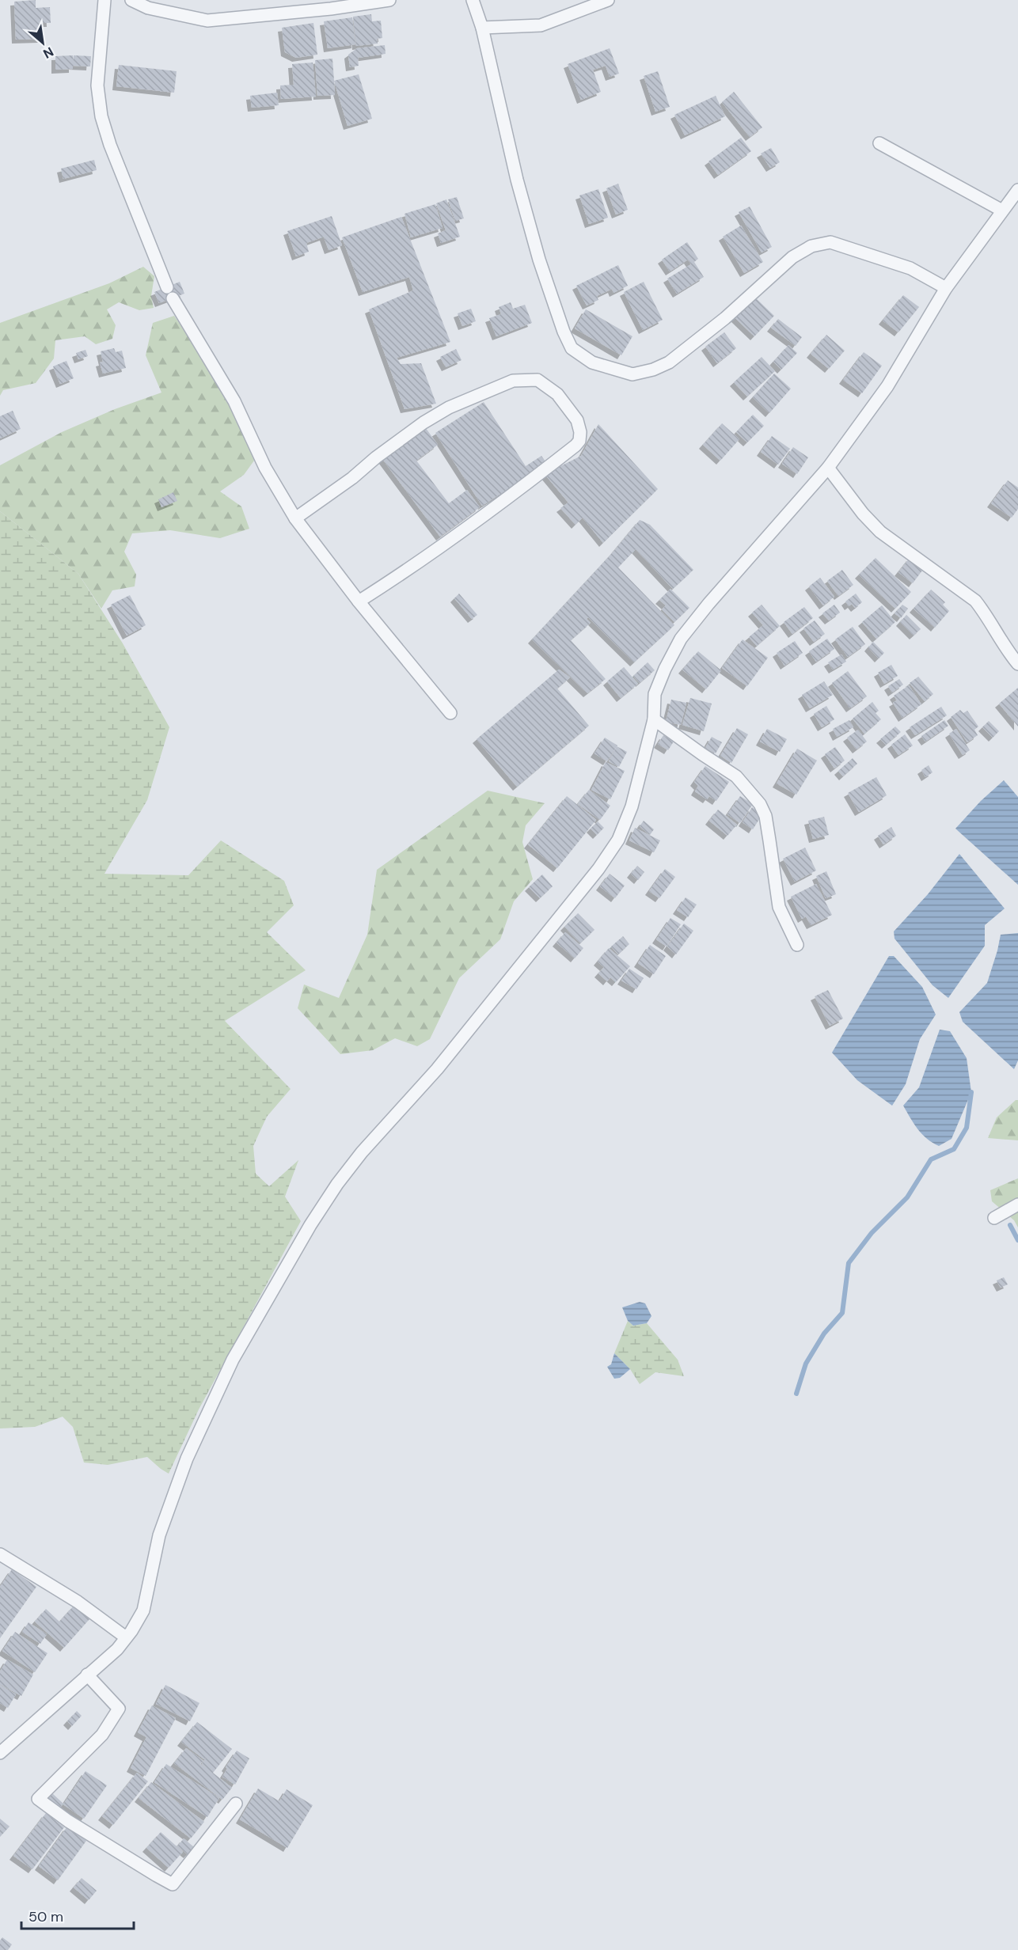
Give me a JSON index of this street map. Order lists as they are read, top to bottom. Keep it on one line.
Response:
{"scale_bar":"50 m","north":"bottom right"}
